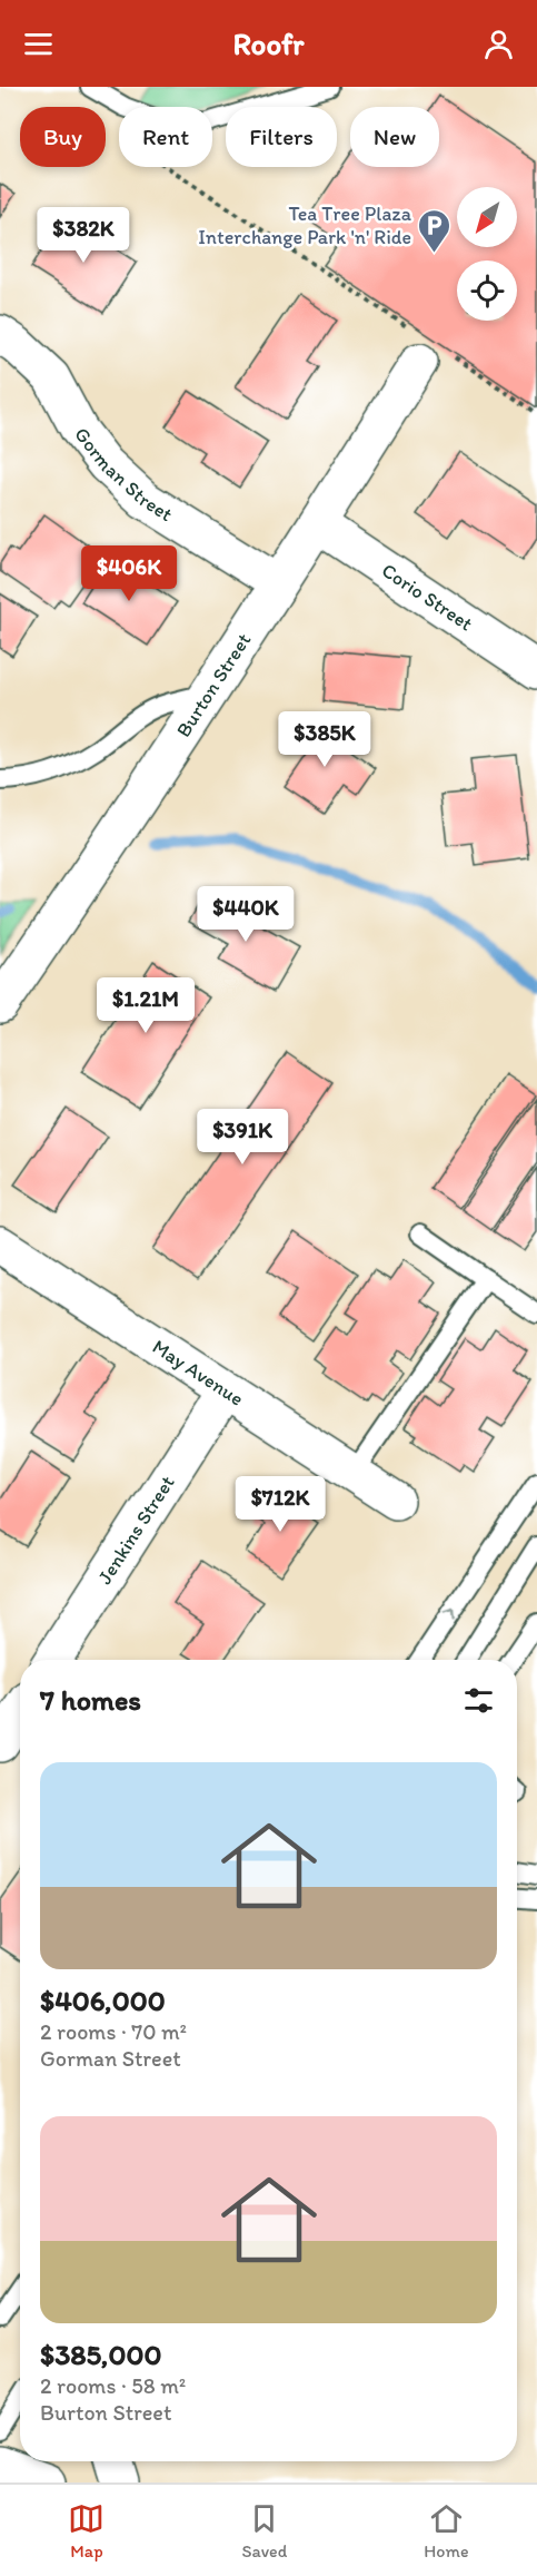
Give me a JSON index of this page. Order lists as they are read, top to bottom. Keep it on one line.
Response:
{"streets":{"main road":["Gorman Street","Corio Street","Burton Street","May Avenue","Jenkins Street"]},"crossings":[["Gorman Street","Burton Street"],["Corio Street","Burton Street"],["May Avenue","Jenkins Street"]],"places":{"parking":["Tea Tree Plaza Interchange Park 'n' Ride"]},"north":"bottom left","page":{"header":"Roofr","chip":["Buy","Rent","Filters","New"],"price":["$382K","$406K","$385K","$440K","$1.21M","$391K","$712K"],"heading":"7 homes","list":[{"name":"$406,000","note":"2 rooms · 70 m² · Gorman Street"},{"name":"$385,000","note":"2 rooms · 58 m² · Burton Street"}],"tabs":["Map","Saved","Home"]}}
